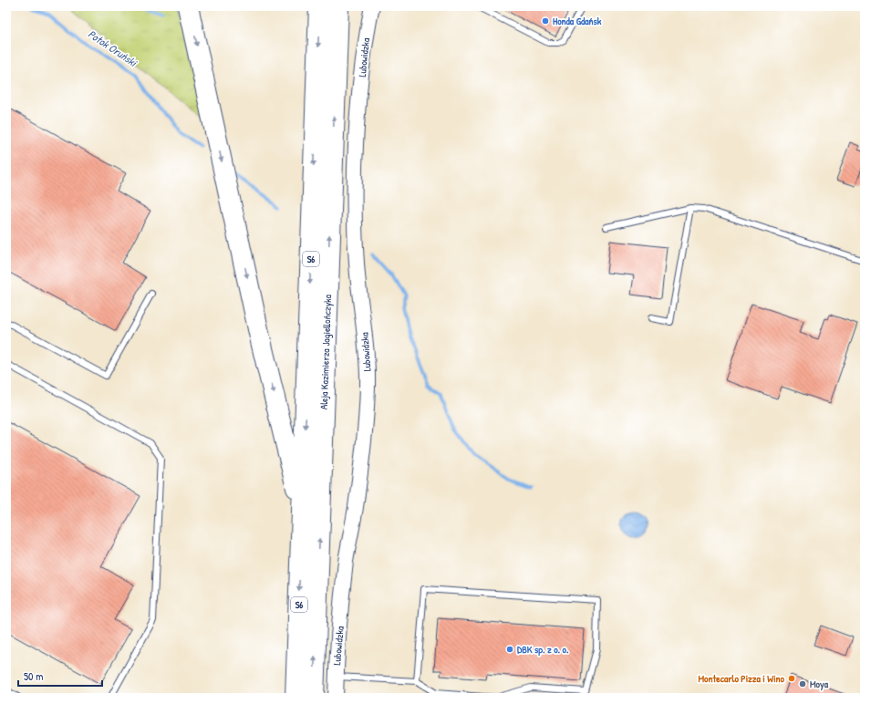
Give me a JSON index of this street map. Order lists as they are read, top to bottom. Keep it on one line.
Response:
{"streets":{"highway":["S6","Aleja Kazimierza Jagiellończyka"],"street":["Lubowidzka"]},"water":["Potok Oruński"],"places":["Honda Gdańsk","DBK sp. z o. o.","Montecarlo Pizza i Wino","Moya"],"scale_bar":"50 m"}
